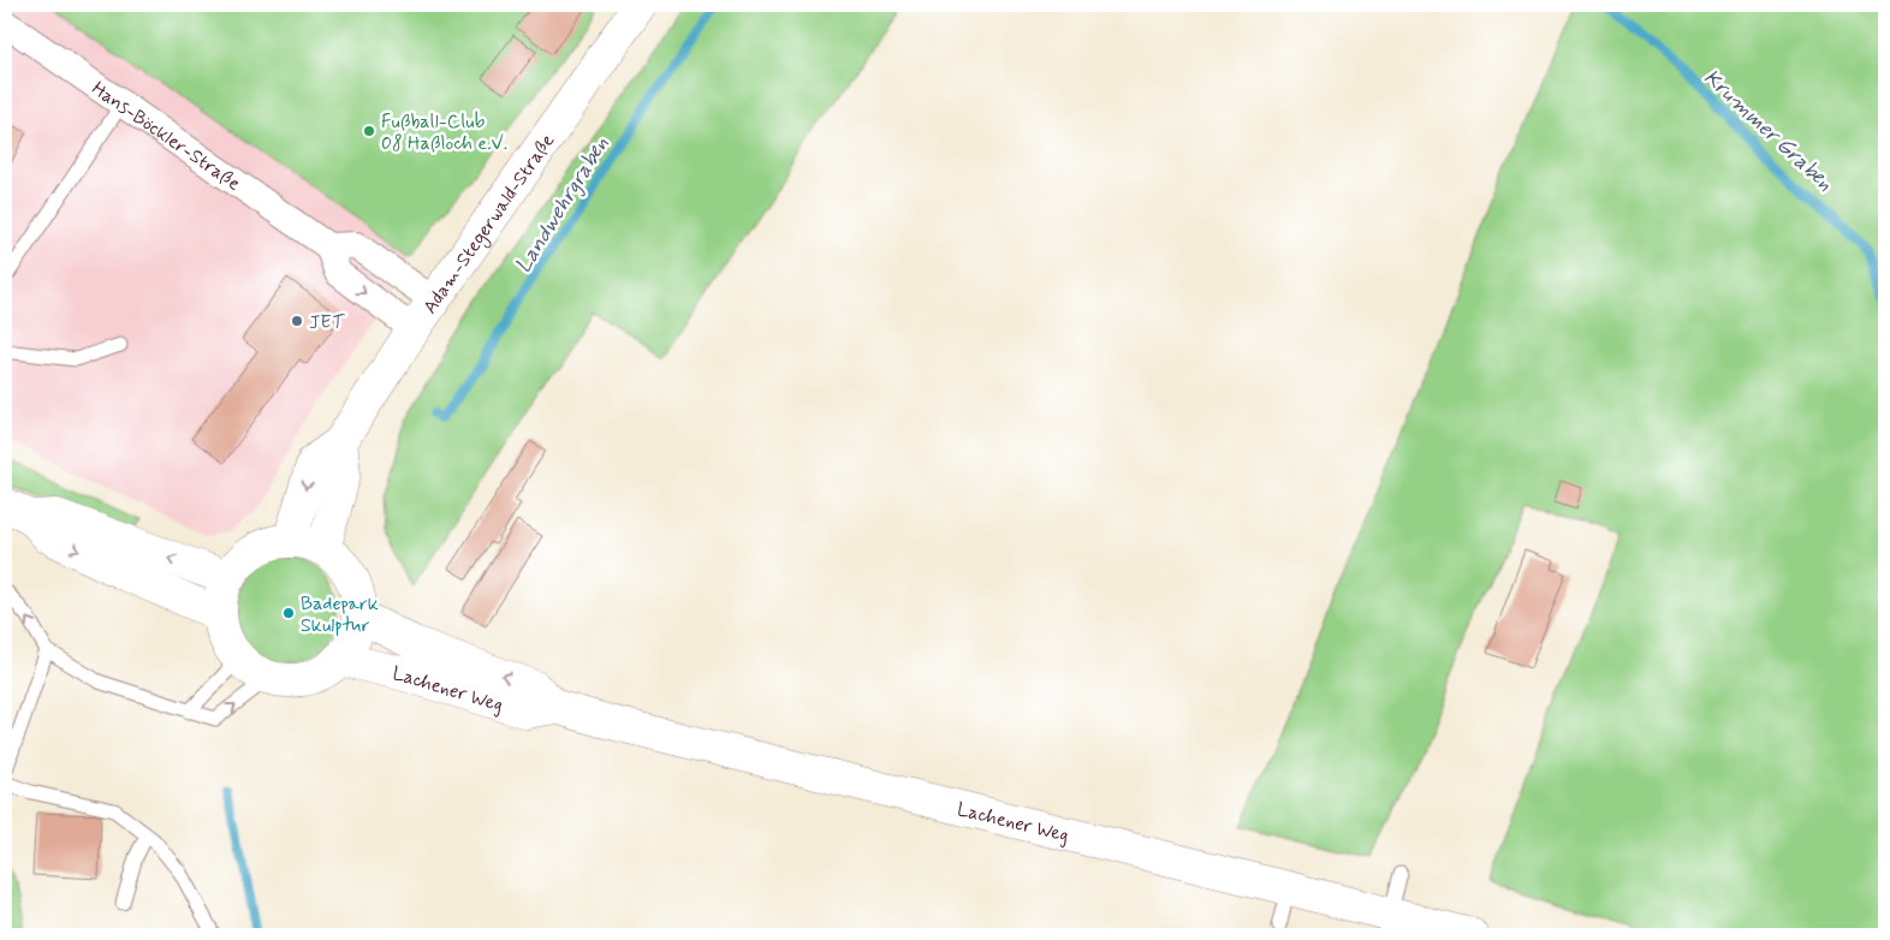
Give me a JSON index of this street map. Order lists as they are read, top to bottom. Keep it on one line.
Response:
{"streets":{"main road":["Adam-Stegerwald-Straße","Lachener Weg"],"street":["Hans-Böckler-Straße"]},"crossings":[["Adam-Stegerwald-Straße","Lachener Weg"]],"water":["Krummer Graben","Landwehrgraben"],"places":["Fußball-Club 08 Haßloch e.V.","JET","Badepark Skulptur"]}
